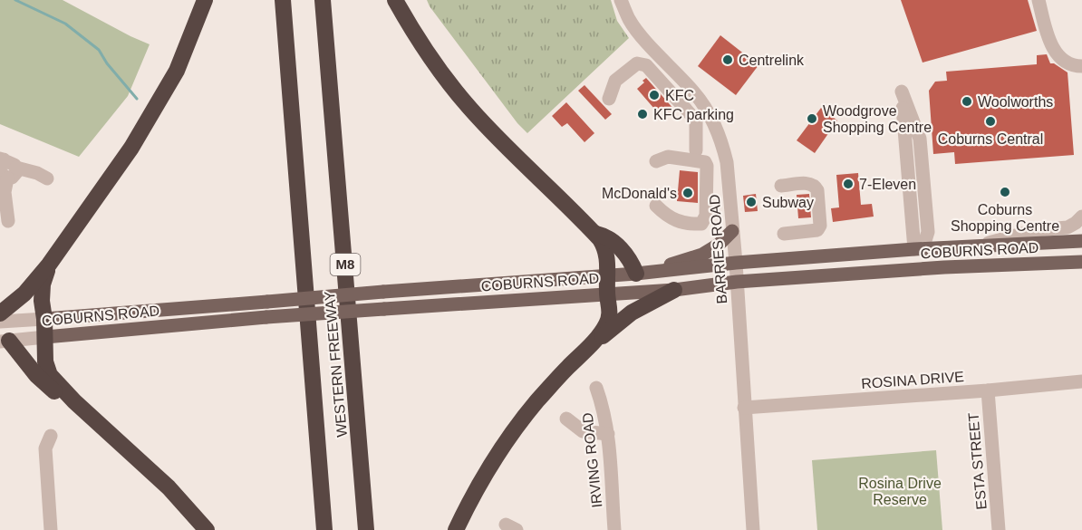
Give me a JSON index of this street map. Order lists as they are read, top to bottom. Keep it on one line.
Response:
{"streets":{"highway":["M8","WESTERN FREEWAY"],"main road":["COBURNS ROAD"],"street":["BARRIES ROAD","ROSINA DRIVE","IRVING ROAD","ESTA STREET"]},"crossings":[["BARRIES ROAD","COBURNS ROAD"],["BARRIES ROAD","ROSINA DRIVE"],["ROSINA DRIVE","ESTA STREET"]],"parks":["Rosina Drive Reserve"],"places":["Centrelink","KFC","Woolworths","KFC parking","Woodgrove Shopping Centre","Coburns Central","7-Eleven","Coburns Shopping Centre","McDonald's","Subway"]}
